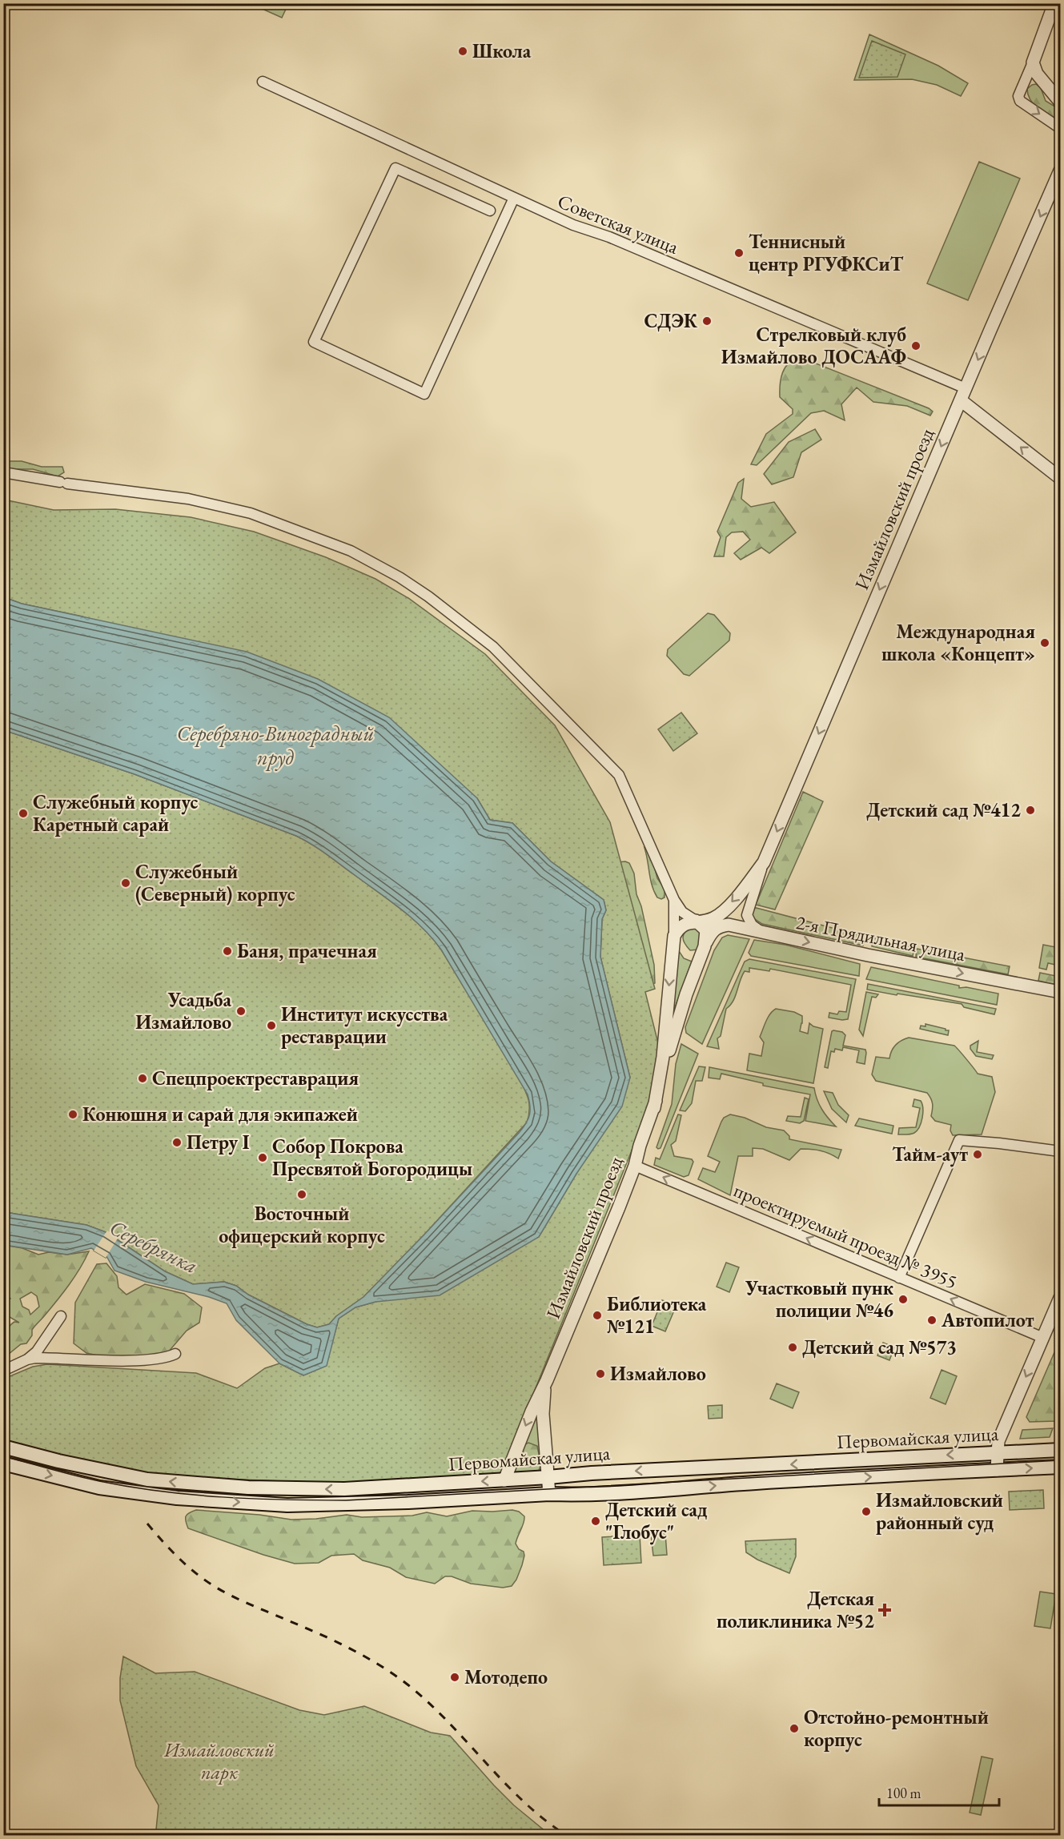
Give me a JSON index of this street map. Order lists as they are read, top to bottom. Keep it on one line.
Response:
{"streets":{"main road":["Первомайская улица"],"street":["Советская улица","Измайловский проезд","2-я Прядильная улица","проектируемый проезд № 3955"]},"crossings":[["Советская улица","Измайловский проезд"],["Измайловский проезд","2-я Прядильная улица"],["Измайловский проезд","проектируемый проезд № 3955"],["Измайловский проезд","Первомайская улица"]],"one_way":["Измайловский проезд","2-я Прядильная улица","проектируемый проезд № 3955"],"water":["Серебряно-Виноградный пруд","Серебрянка"],"parks":["Измайловский парк"],"places":{"other":["Школа","Теннисный центр РГУФКСиТ","СДЭК","Стрелковый клуб Измайлово ДОСААФ","Международная школа «Концепт»","Детский сад №412","Служебный корпус Каретный сарай","Служебный (Северный) корпус","Баня, прачечная","Усадьба Измайлово","Институт искусства реставрации","Спецпроектреставрация","Конюшня и сарай для экипажей","Петру I","Тайм-аут","Собор Покрова Пресвятой Богородицы","Восточный офицерский корпус","Участковый пунк полиции №46","Библиотека №121","Автопилот","Детский сад №573","Измайлово","Измайловский районный суд","Детский сад \"Глобус\"","Мотодепо","Отстойно-ремонтный корпус"],"health":["Детская поликлиника №52"]},"scale_bar":"100 m"}
